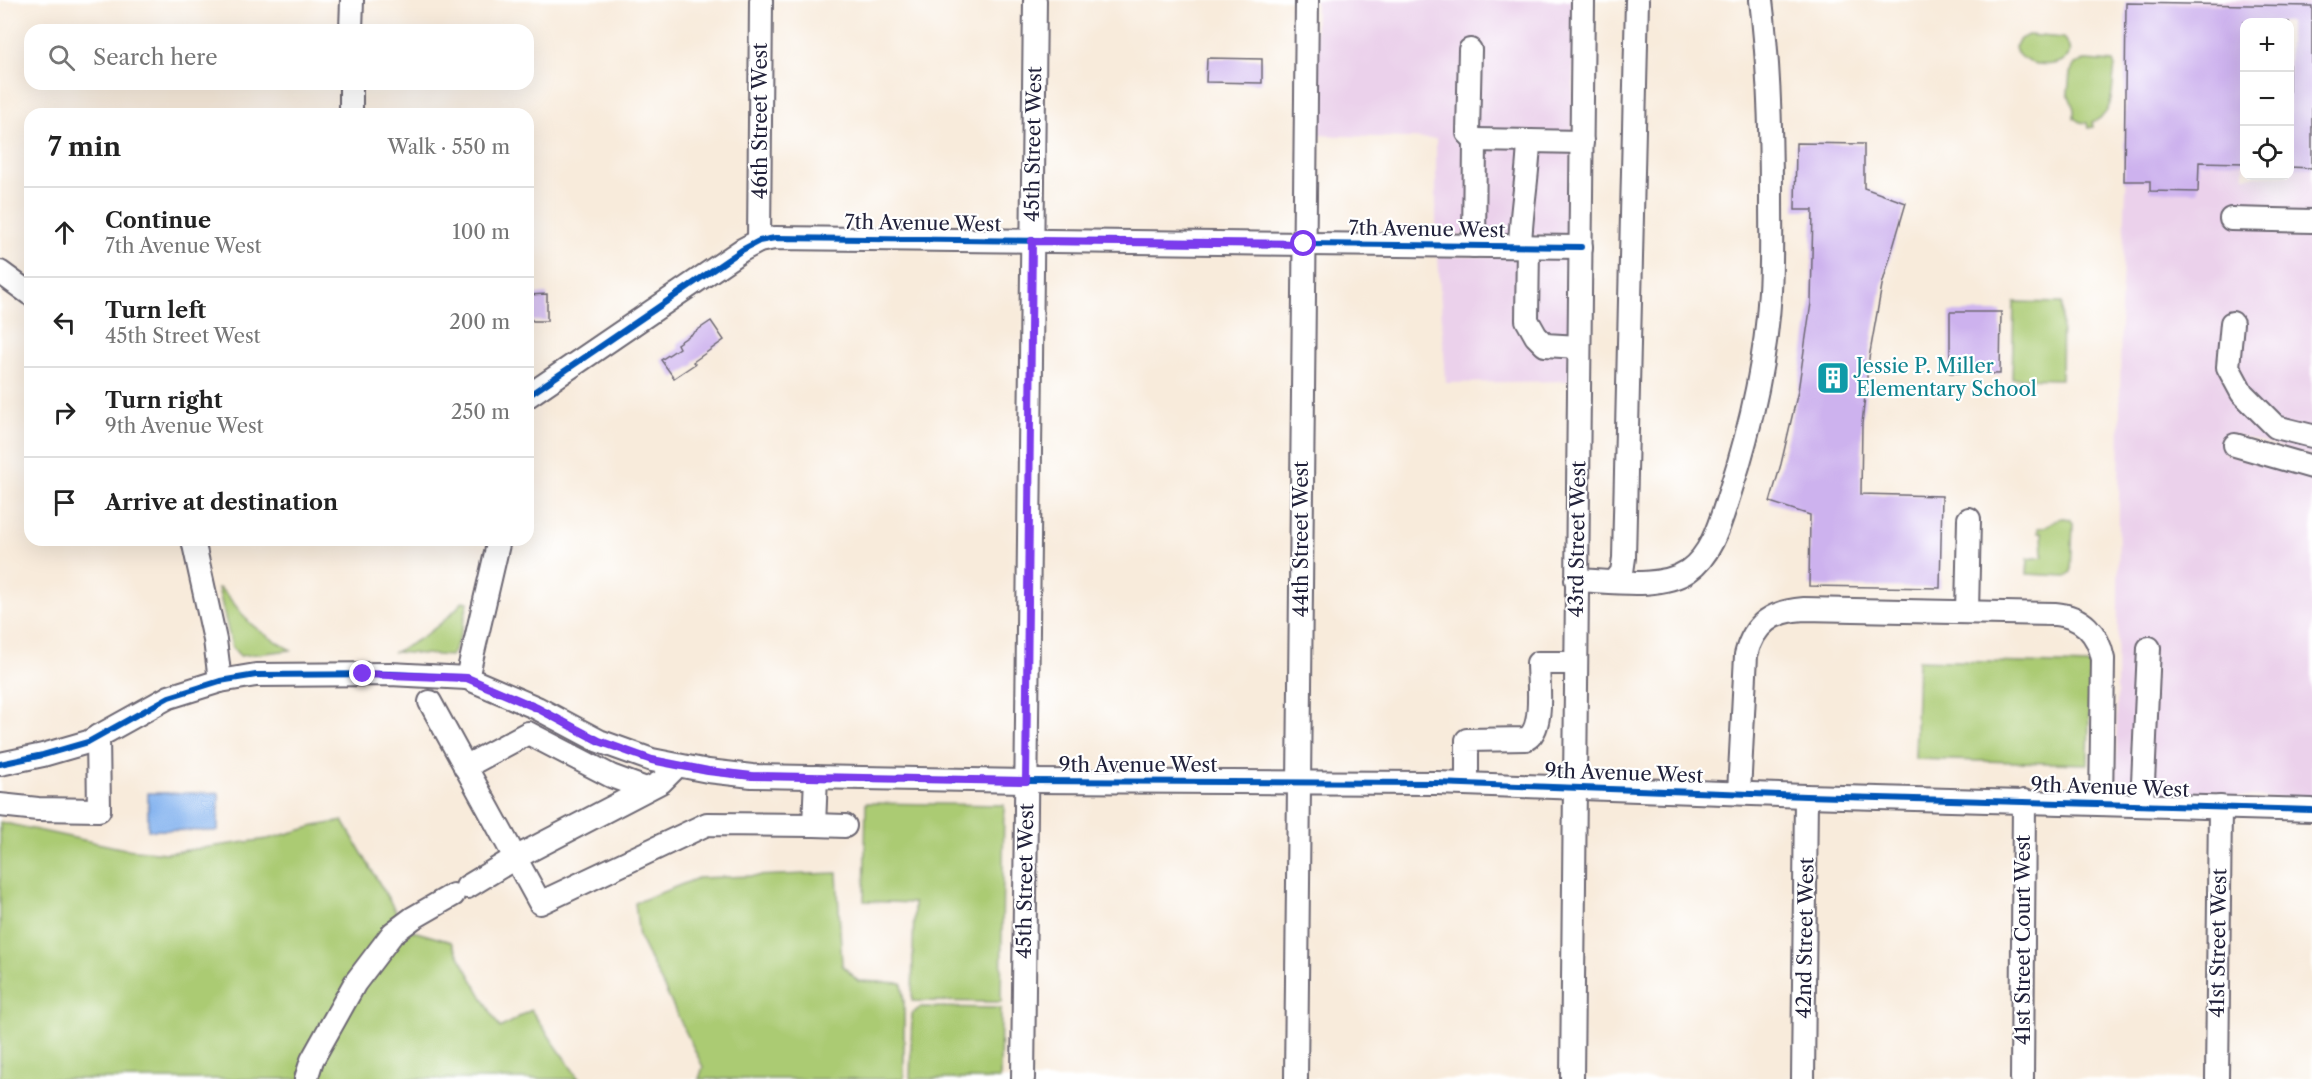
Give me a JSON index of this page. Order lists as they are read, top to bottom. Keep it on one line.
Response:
{"streets":{"street":["46th Street West","45th Street West","7th Avenue West","44th Street West","43rd Street West","9th Avenue West","42nd Street West","41st Street Court West","41st Street West"]},"crossings":[["46th Street West","7th Avenue West"],["45th Street West","7th Avenue West"],["45th Street West","9th Avenue West"],["7th Avenue West","44th Street West"],["7th Avenue West","43rd Street West"],["44th Street West","9th Avenue West"],["43rd Street West","9th Avenue West"],["9th Avenue West","42nd Street West"],["9th Avenue West","41st Street Court West"],["9th Avenue West","41st Street West"]],"places":{"building":["Jessie P. Miller Elementary School"]},"page":{"map_buttons":["+","−"],"search":"Search here","heading":["7 min","Walk · 550 m"],"list":[["Continue","7th Avenue West","100 m"],["Turn left","45th Street West","200 m"],["Turn right","9th Avenue West","250 m"],"Arrive at destination"]}}
